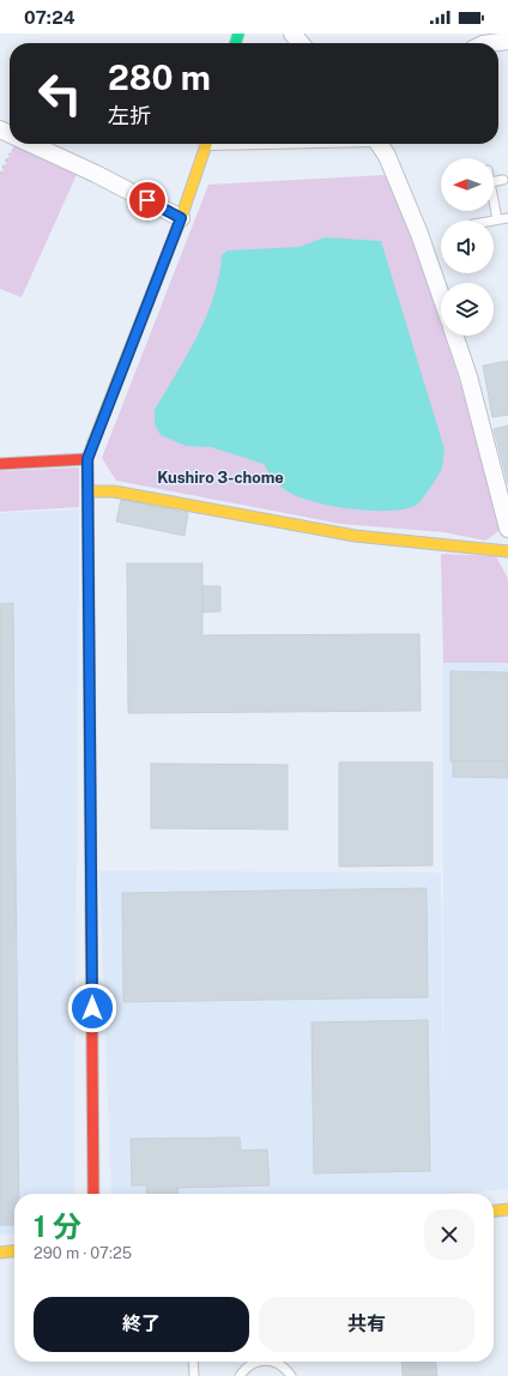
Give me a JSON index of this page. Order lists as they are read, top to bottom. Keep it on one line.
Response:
{"districts":["Kushiro 3-chome"],"north":"left","page":{"status":"07:24","turn":["280 m","左折"],"heading":["1 分","290 m · 07:25"],"buttons":["終了","共有"]}}
